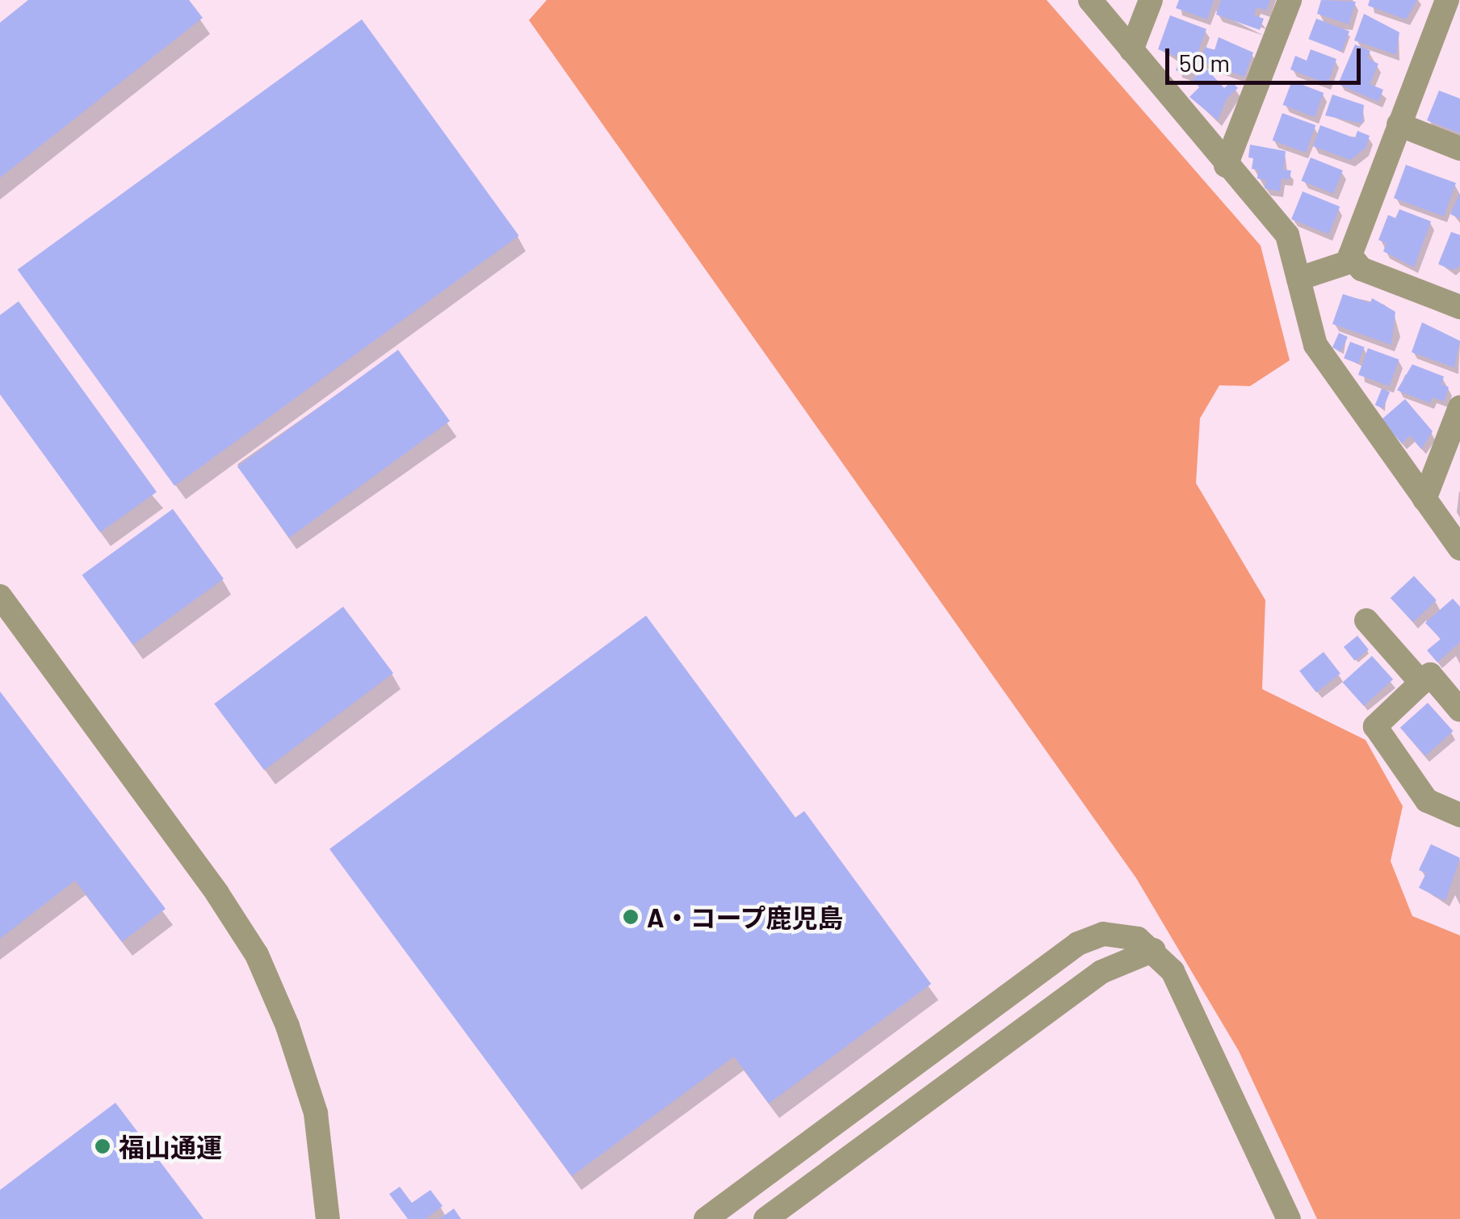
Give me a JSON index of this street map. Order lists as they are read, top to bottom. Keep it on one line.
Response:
{"places":["A・コープ鹿児島","福山通運"],"scale_bar":"50 m"}
